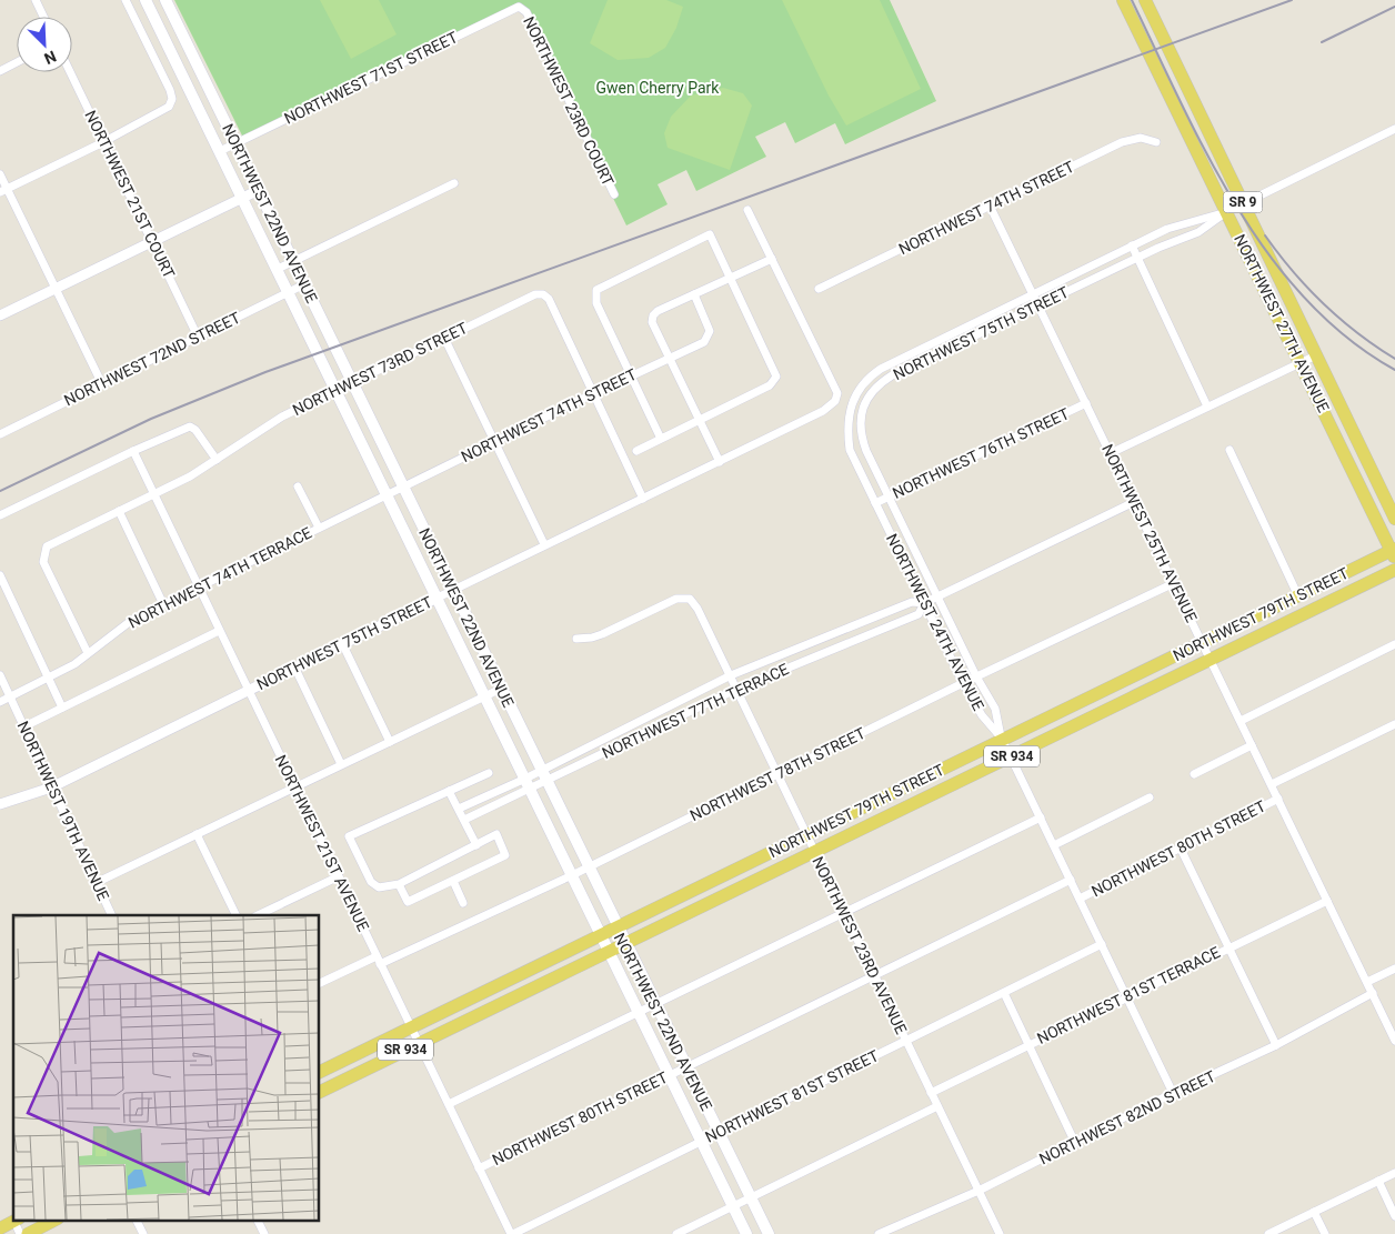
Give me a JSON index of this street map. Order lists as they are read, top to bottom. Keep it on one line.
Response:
{"streets":{"main road":["SR 9","NORTHWEST 22ND AVENUE","NORTHWEST 27TH AVENUE","NORTHWEST 79TH STREET","SR 934"],"street":["NORTHWEST 71ST STREET","NORTHWEST 23RD COURT","NORTHWEST 21ST COURT","NORTHWEST 74TH STREET","NORTHWEST 75TH STREET","NORTHWEST 72ND STREET","NORTHWEST 73RD STREET","NORTHWEST 76TH STREET","NORTHWEST 25TH AVENUE","NORTHWEST 74TH TERRACE","NORTHWEST 24TH AVENUE","NORTHWEST 77TH TERRACE","NORTHWEST 78TH STREET","NORTHWEST 19TH AVENUE","NORTHWEST 21ST AVENUE","NORTHWEST 80TH STREET","NORTHWEST 23RD AVENUE","NORTHWEST 81ST TERRACE","NORTHWEST 81ST STREET","NORTHWEST 82ND STREET"]},"crossings":[["NORTHWEST 71ST STREET","NORTHWEST 23RD COURT"],["NORTHWEST 71ST STREET","NORTHWEST 22ND AVENUE"],["NORTHWEST 21ST COURT","NORTHWEST 72ND STREET"],["NORTHWEST 74TH STREET","NORTHWEST 22ND AVENUE"],["NORTHWEST 74TH STREET","NORTHWEST 73RD STREET"],["NORTHWEST 74TH STREET","NORTHWEST 25TH AVENUE"],["NORTHWEST 74TH STREET","NORTHWEST 74TH TERRACE"],["NORTHWEST 22ND AVENUE","NORTHWEST 75TH STREET"],["NORTHWEST 22ND AVENUE","NORTHWEST 72ND STREET"],["NORTHWEST 22ND AVENUE","NORTHWEST 73RD STREET"],["NORTHWEST 22ND AVENUE","NORTHWEST 74TH TERRACE"],["NORTHWEST 22ND AVENUE","NORTHWEST 79TH STREET"],["NORTHWEST 22ND AVENUE","NORTHWEST 77TH TERRACE"],["NORTHWEST 22ND AVENUE","NORTHWEST 78TH STREET"],["NORTHWEST 22ND AVENUE","NORTHWEST 80TH STREET"],["NORTHWEST 22ND AVENUE","NORTHWEST 81ST STREET"],["NORTHWEST 27TH AVENUE","NORTHWEST 75TH STREET"],["NORTHWEST 27TH AVENUE","NORTHWEST 79TH STREET"],["NORTHWEST 75TH STREET","NORTHWEST 76TH STREET"],["NORTHWEST 75TH STREET","NORTHWEST 25TH AVENUE"],["NORTHWEST 75TH STREET","NORTHWEST 79TH STREET"],["NORTHWEST 75TH STREET","NORTHWEST 24TH AVENUE"],["NORTHWEST 75TH STREET","NORTHWEST 77TH TERRACE"],["NORTHWEST 75TH STREET","NORTHWEST 78TH STREET"],["NORTHWEST 75TH STREET","NORTHWEST 19TH AVENUE"],["NORTHWEST 75TH STREET","NORTHWEST 21ST AVENUE"],["NORTHWEST 73RD STREET","NORTHWEST 74TH TERRACE"],["NORTHWEST 73RD STREET","NORTHWEST 21ST AVENUE"],["NORTHWEST 76TH STREET","NORTHWEST 25TH AVENUE"],["NORTHWEST 76TH STREET","NORTHWEST 24TH AVENUE"],["NORTHWEST 25TH AVENUE","NORTHWEST 79TH STREET"],["NORTHWEST 25TH AVENUE","NORTHWEST 77TH TERRACE"],["NORTHWEST 25TH AVENUE","NORTHWEST 78TH STREET"],["NORTHWEST 25TH AVENUE","NORTHWEST 80TH STREET"],["NORTHWEST 25TH AVENUE","NORTHWEST 81ST TERRACE"],["NORTHWEST 25TH AVENUE","NORTHWEST 82ND STREET"],["NORTHWEST 74TH TERRACE","NORTHWEST 19TH AVENUE"],["NORTHWEST 74TH TERRACE","NORTHWEST 21ST AVENUE"],["NORTHWEST 79TH STREET","NORTHWEST 24TH AVENUE"],["NORTHWEST 79TH STREET","NORTHWEST 21ST AVENUE"],["NORTHWEST 79TH STREET","NORTHWEST 23RD AVENUE"],["NORTHWEST 24TH AVENUE","NORTHWEST 77TH TERRACE"],["NORTHWEST 24TH AVENUE","NORTHWEST 78TH STREET"],["NORTHWEST 24TH AVENUE","NORTHWEST 80TH STREET"],["NORTHWEST 24TH AVENUE","NORTHWEST 81ST TERRACE"],["NORTHWEST 24TH AVENUE","NORTHWEST 81ST STREET"],["NORTHWEST 24TH AVENUE","NORTHWEST 82ND STREET"],["NORTHWEST 77TH TERRACE","NORTHWEST 23RD AVENUE"],["NORTHWEST 78TH STREET","NORTHWEST 21ST AVENUE"],["NORTHWEST 78TH STREET","NORTHWEST 23RD AVENUE"],["NORTHWEST 21ST AVENUE","NORTHWEST 80TH STREET"],["NORTHWEST 21ST AVENUE","NORTHWEST 81ST STREET"],["NORTHWEST 80TH STREET","NORTHWEST 23RD AVENUE"],["NORTHWEST 23RD AVENUE","NORTHWEST 81ST TERRACE"],["NORTHWEST 23RD AVENUE","NORTHWEST 81ST STREET"],["NORTHWEST 23RD AVENUE","NORTHWEST 82ND STREET"]],"parks":["Gwen Cherry Park"],"north":"bottom right"}
